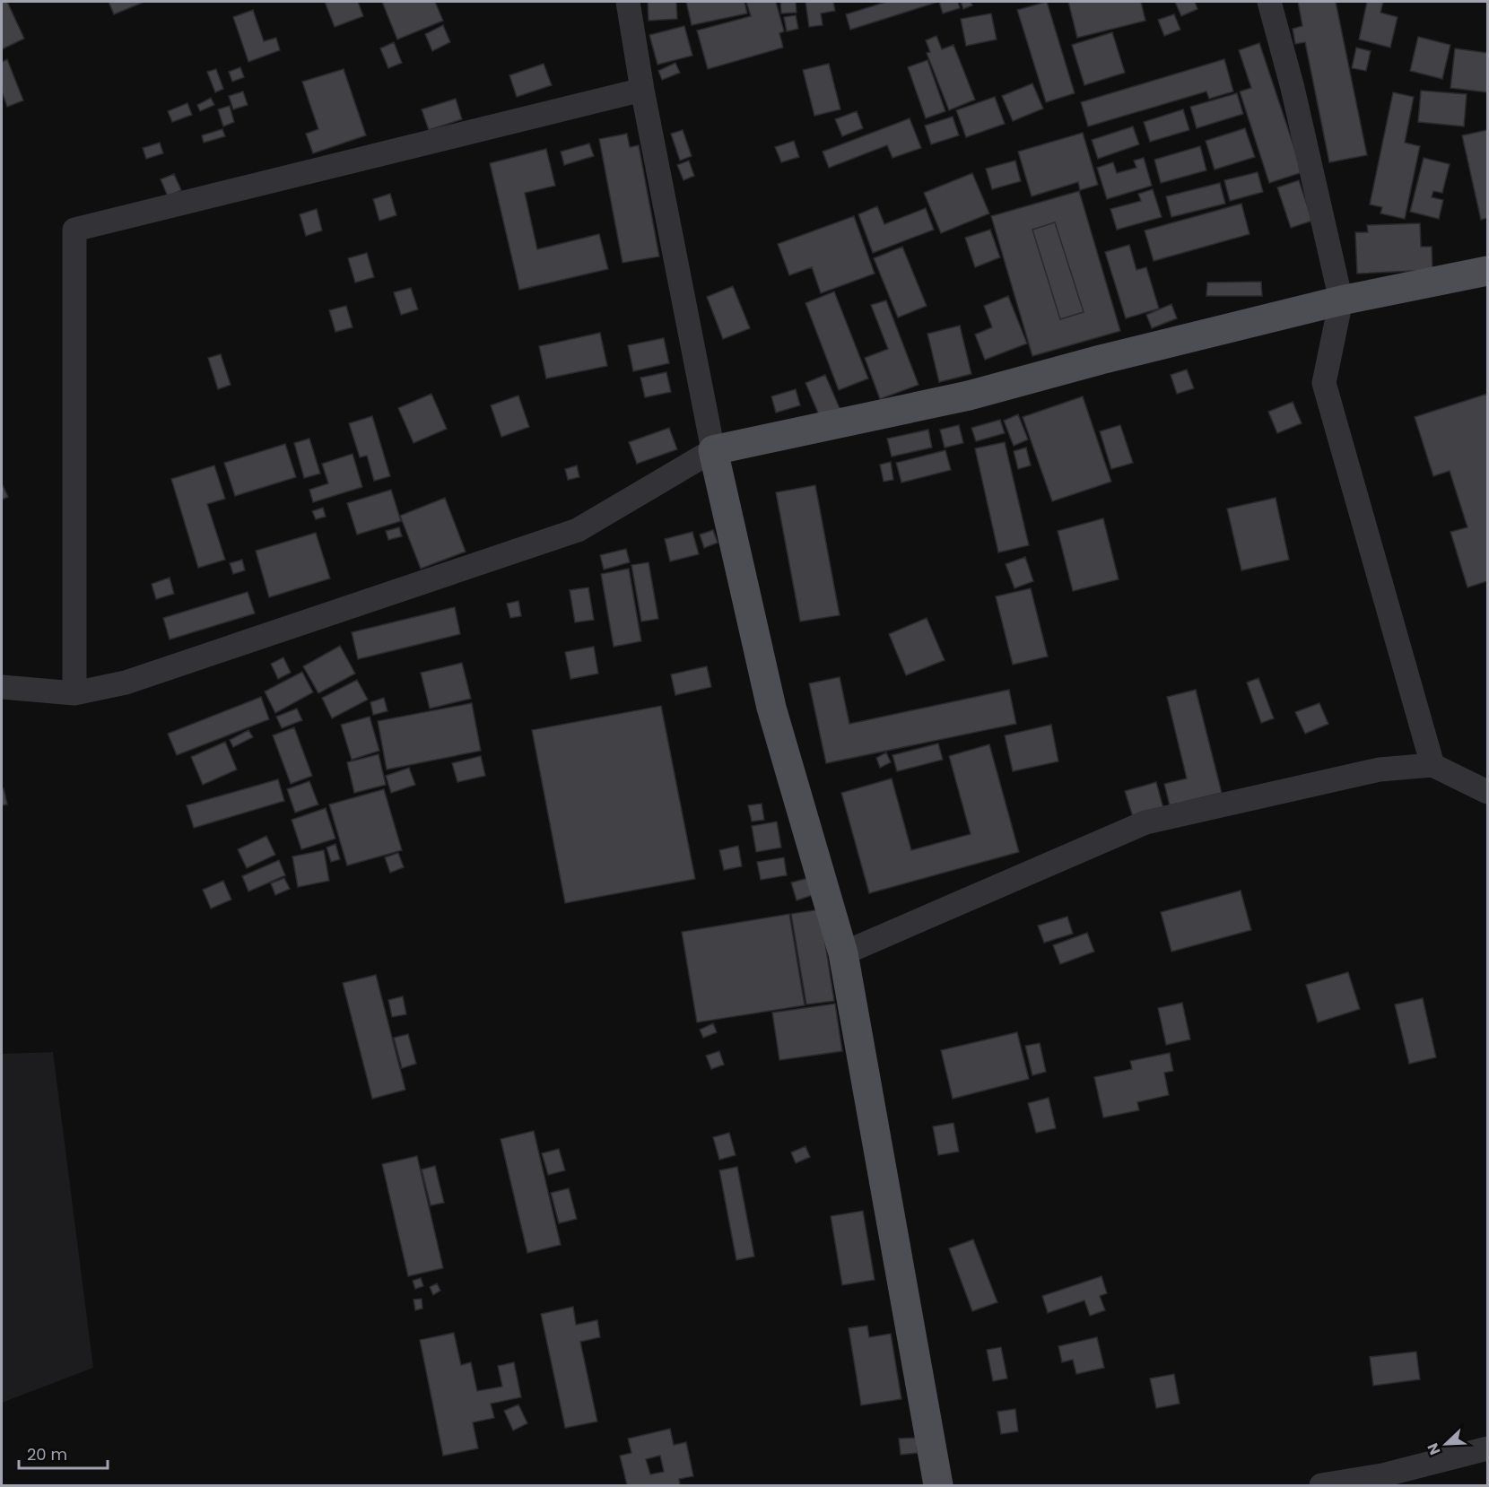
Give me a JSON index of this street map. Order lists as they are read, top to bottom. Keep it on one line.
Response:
{"scale_bar":"20 m","north":"bottom left"}
